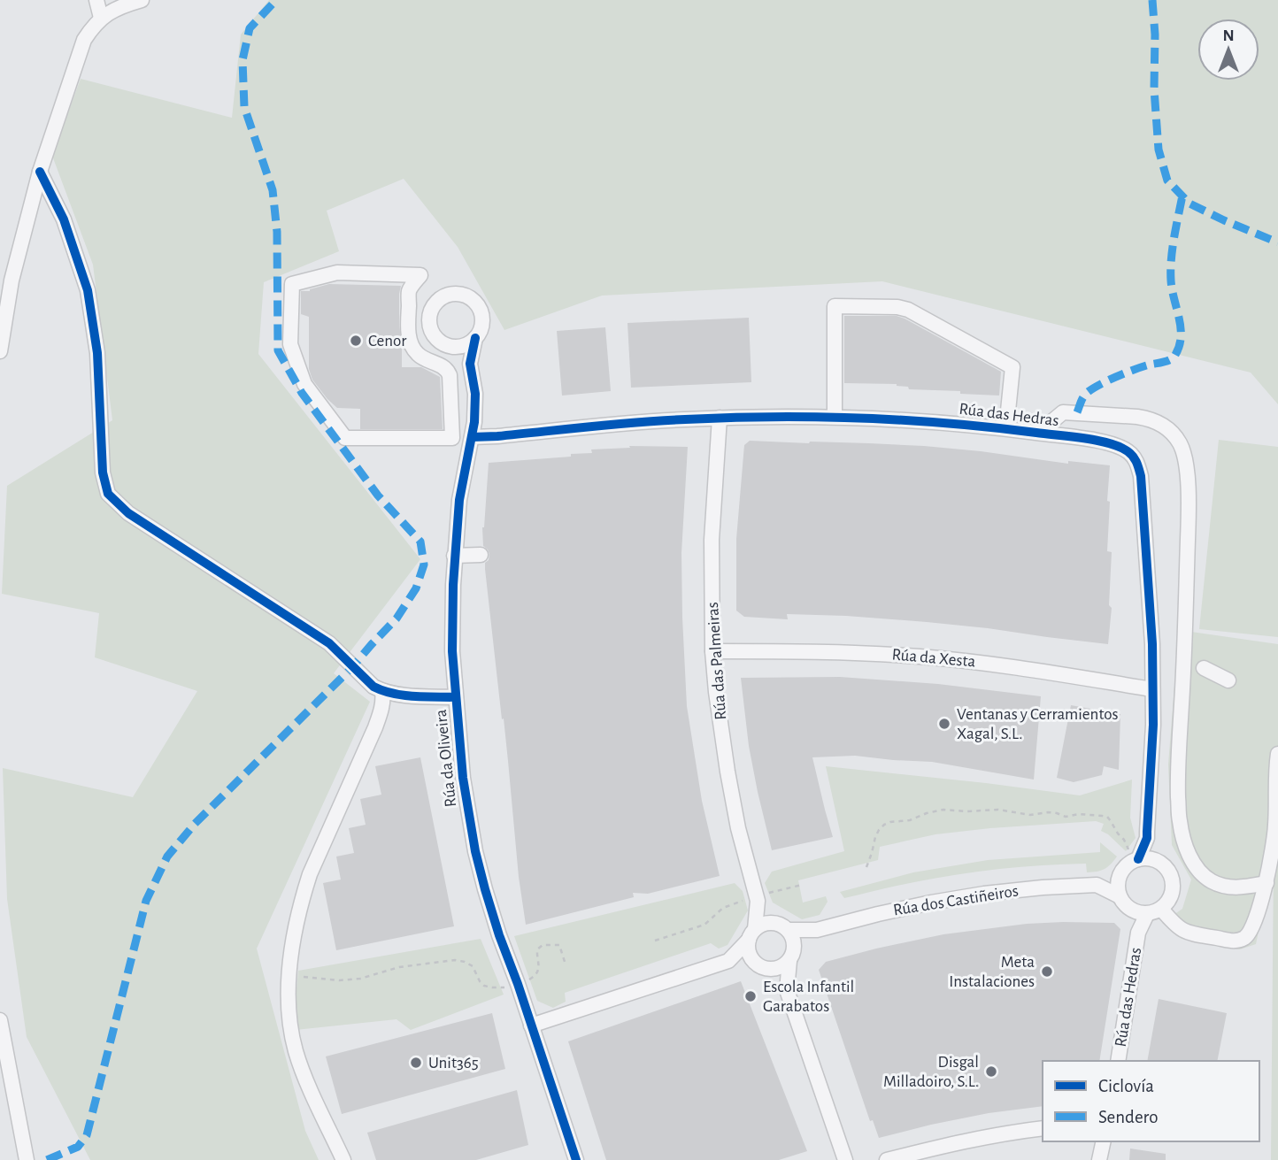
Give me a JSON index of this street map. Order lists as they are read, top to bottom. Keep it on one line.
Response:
{"streets":{"street":["Rúa das Hedras","Rúa da Xesta","Rúa das Palmeiras","Rúa da Oliveira","Rúa dos Castiñeiros"]},"crossings":[["Rúa das Hedras","Rúa da Xesta"],["Rúa das Hedras","Rúa das Palmeiras"],["Rúa das Hedras","Rúa da Oliveira"],["Rúa das Hedras","Rúa dos Castiñeiros"],["Rúa da Xesta","Rúa das Palmeiras"],["Rúa das Palmeiras","Rúa dos Castiñeiros"]],"places":["Cenor","Ventanas y Cerramientos Xagal, S.L.","Meta Instalaciones","Escola Infantil Garabatos","Unit365","Disgal Milladoiro, S.L."],"legend":["Ciclovía","Sendero"],"north":"top"}
